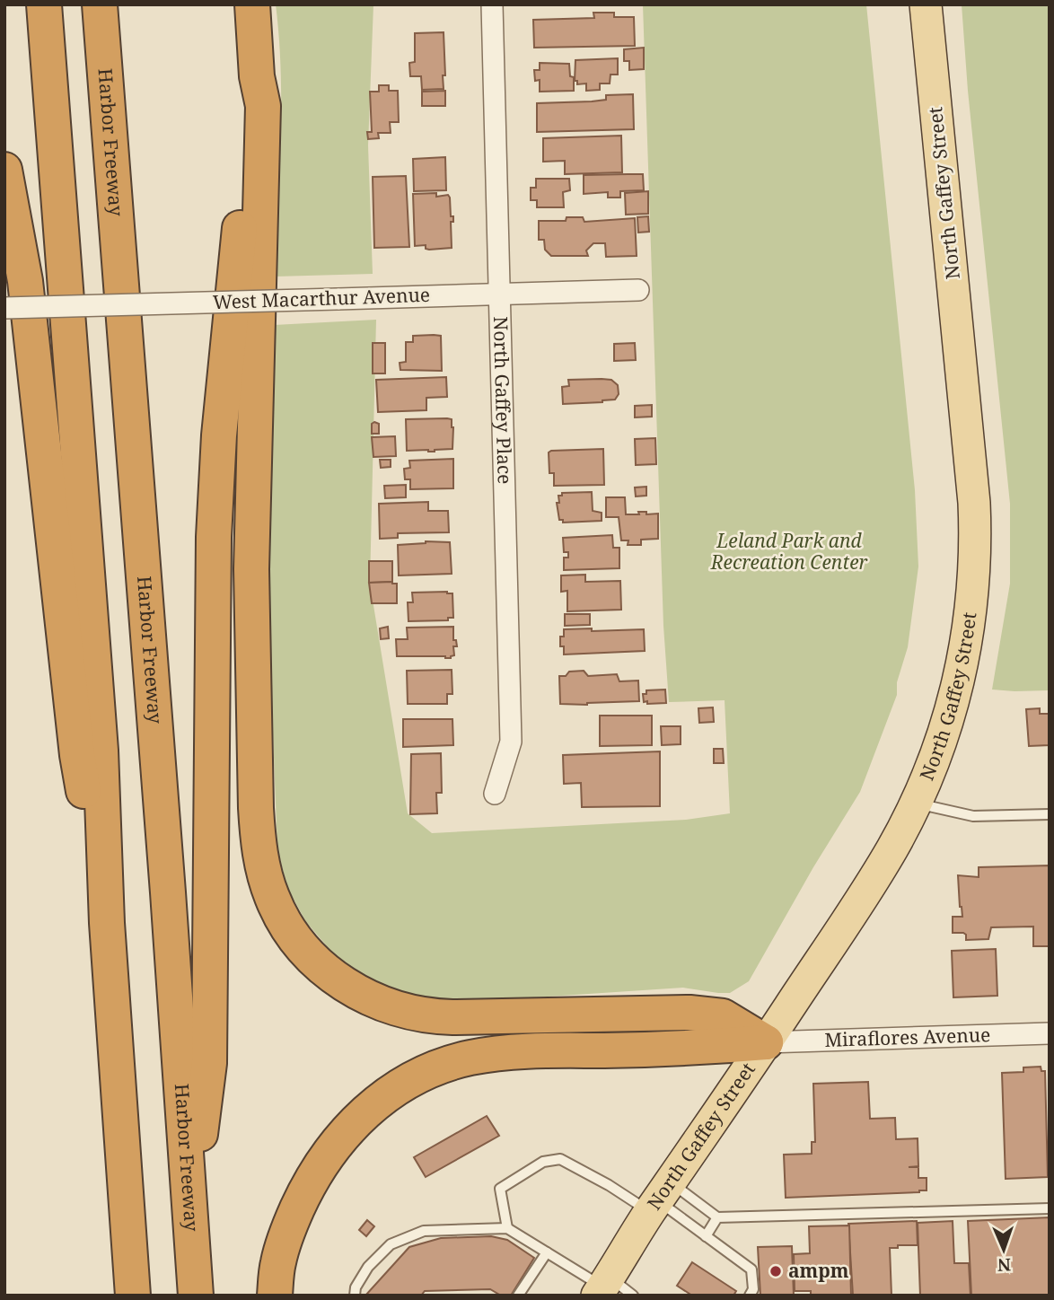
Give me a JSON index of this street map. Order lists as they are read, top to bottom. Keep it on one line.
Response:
{"streets":{"highway":["Harbor Freeway"],"main road":["North Gaffey Street"],"street":["West Macarthur Avenue","North Gaffey Place","Miraflores Avenue"]},"crossings":[["North Gaffey Street","Miraflores Avenue"],["West Macarthur Avenue","North Gaffey Place"]],"parks":["Leland Park and Recreation Center"],"places":["ampm"],"north":"bottom"}
